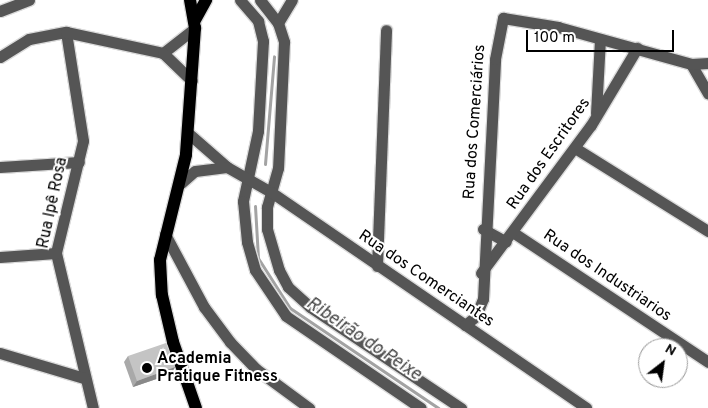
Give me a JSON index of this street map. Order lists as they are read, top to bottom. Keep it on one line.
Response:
{"streets":{"street":["Rua dos Comerciários","Rua dos Escritores","Rua Ipê Rosa","Rua dos Industriarios","Rua dos Comerciantes"]},"crossings":[["Rua dos Comerciários","Rua dos Escritores"],["Rua dos Comerciários","Rua dos Comerciantes"],["Rua dos Escritores","Rua dos Industriarios"]],"water":["Ribeirão do Peixe"],"places":["Academia Pratique Fitness"],"scale_bar":"100 m","north":"top right"}
